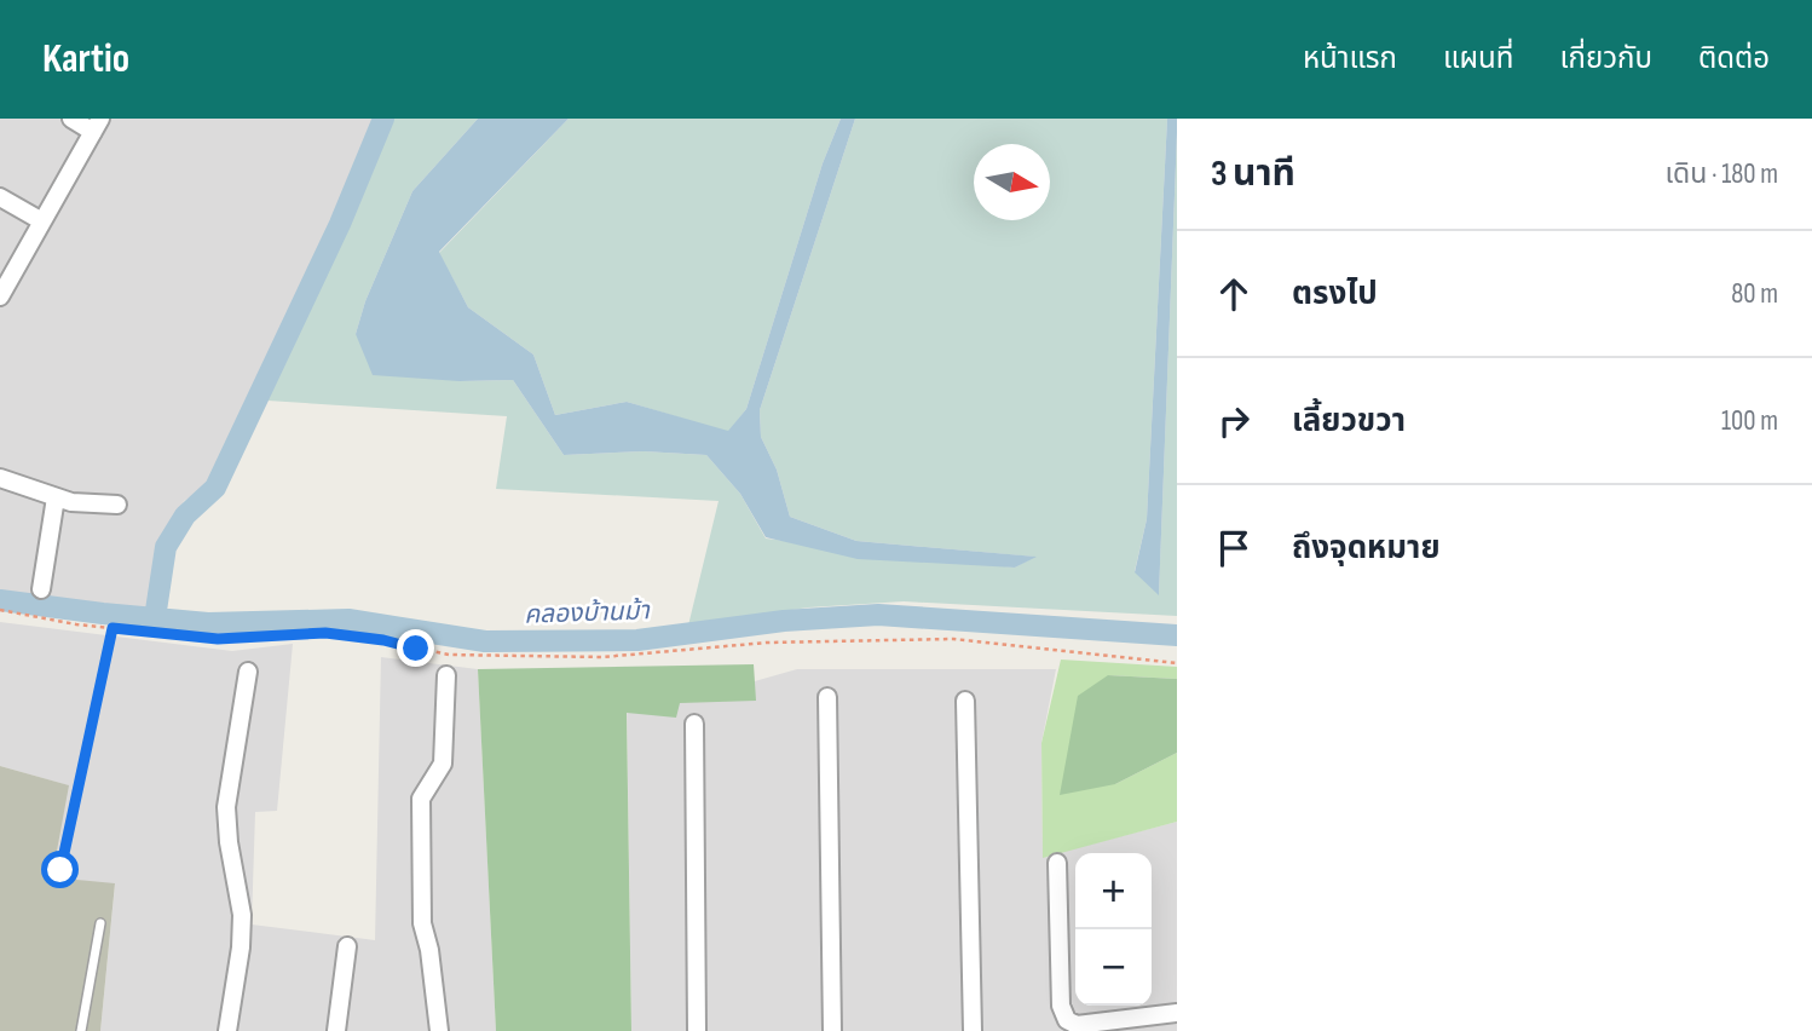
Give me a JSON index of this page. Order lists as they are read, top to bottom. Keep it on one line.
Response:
{"water":["คลองบ้านม้า"],"north":"right","page":{"header":"Kartio","nav":["หน้าแรก","แผนที่","เกี่ยวกับ","ติดต่อ"],"heading":["3 นาที","เดิน · 180 m"],"list":[["ตรงไป","80 m"],["เลี้ยวขวา","100 m"],"ถึงจุดหมาย"],"map_buttons":["+","−"]}}
